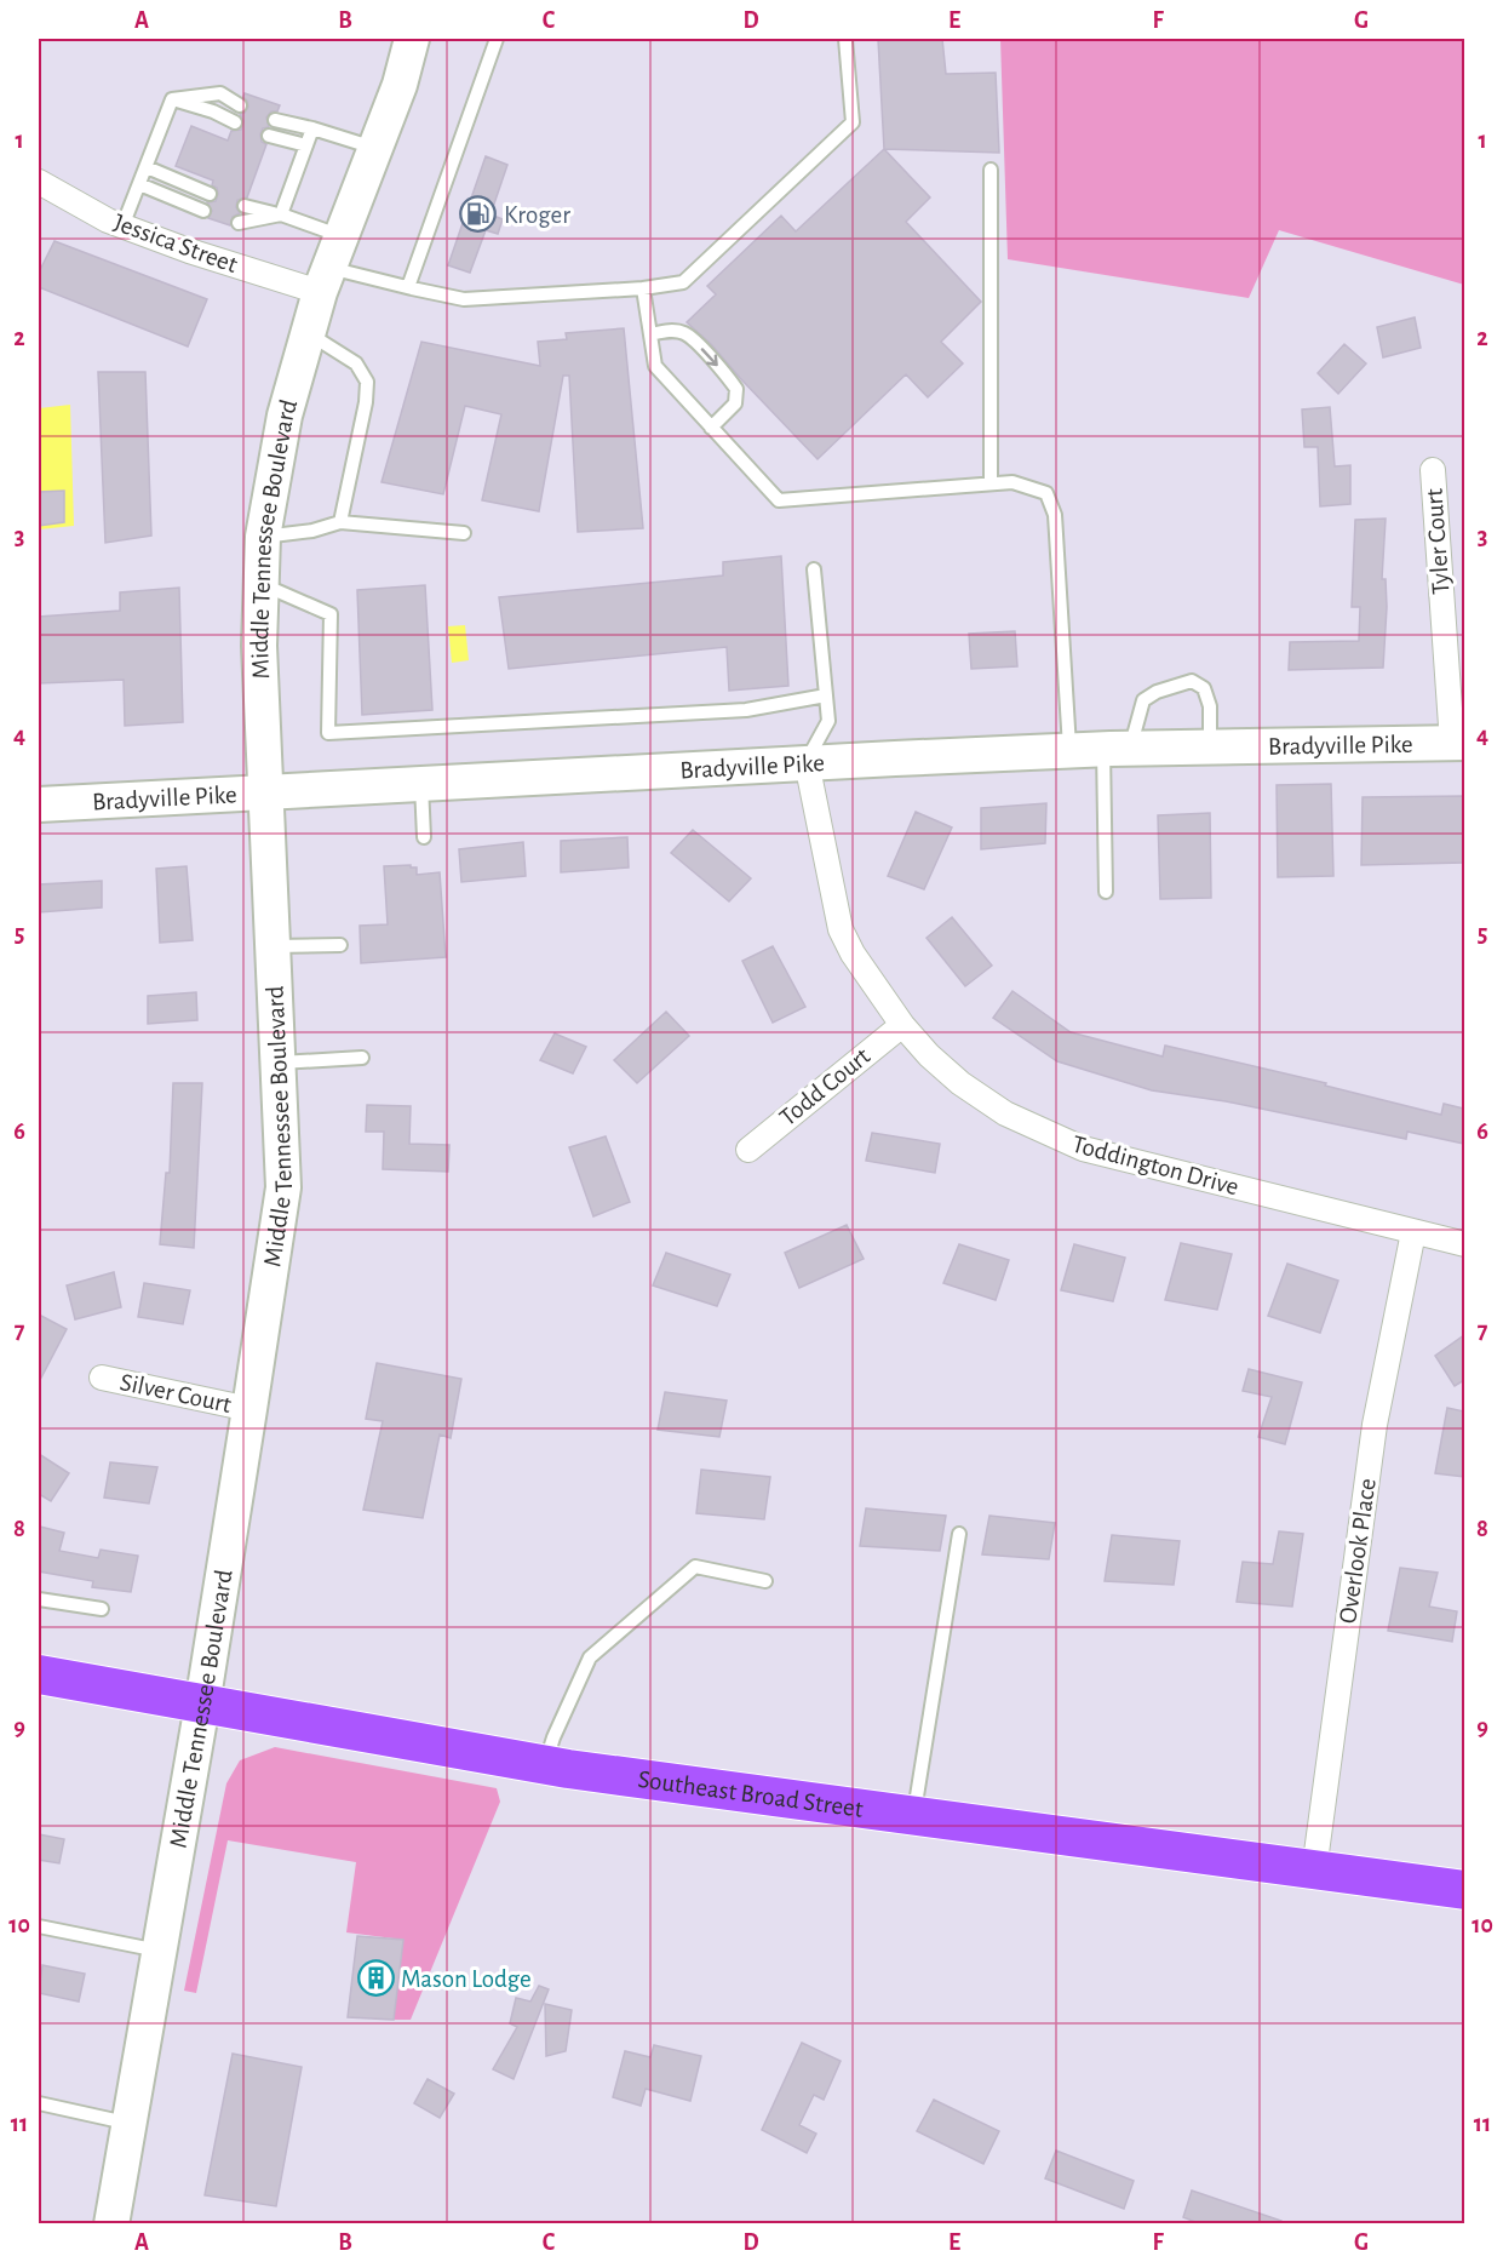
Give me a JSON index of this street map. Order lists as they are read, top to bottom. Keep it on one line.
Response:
{"streets":{"main road":["Middle Tennessee Boulevard","Bradyville Pike","Southeast Broad Street"],"street":["Jessica Street","Tyler Court","Todd Court","Toddington Drive","Silver Court","Overlook Place"]},"crossings":[["Jessica Street","Middle Tennessee Boulevard"],["Middle Tennessee Boulevard","Bradyville Pike"],["Middle Tennessee Boulevard","Silver Court"],["Middle Tennessee Boulevard","Southeast Broad Street"],["Tyler Court","Bradyville Pike"],["Bradyville Pike","Toddington Drive"],["Todd Court","Toddington Drive"],["Toddington Drive","Overlook Place"],["Overlook Place","Southeast Broad Street"]],"places":{"fuel station":["Kroger"],"building":["Mason Lodge"]},"grid":{"columns":["A","B","C","D","E","F","G"],"rows":["1","2","3","4","5","6","7","8","9","10","11"]}}
